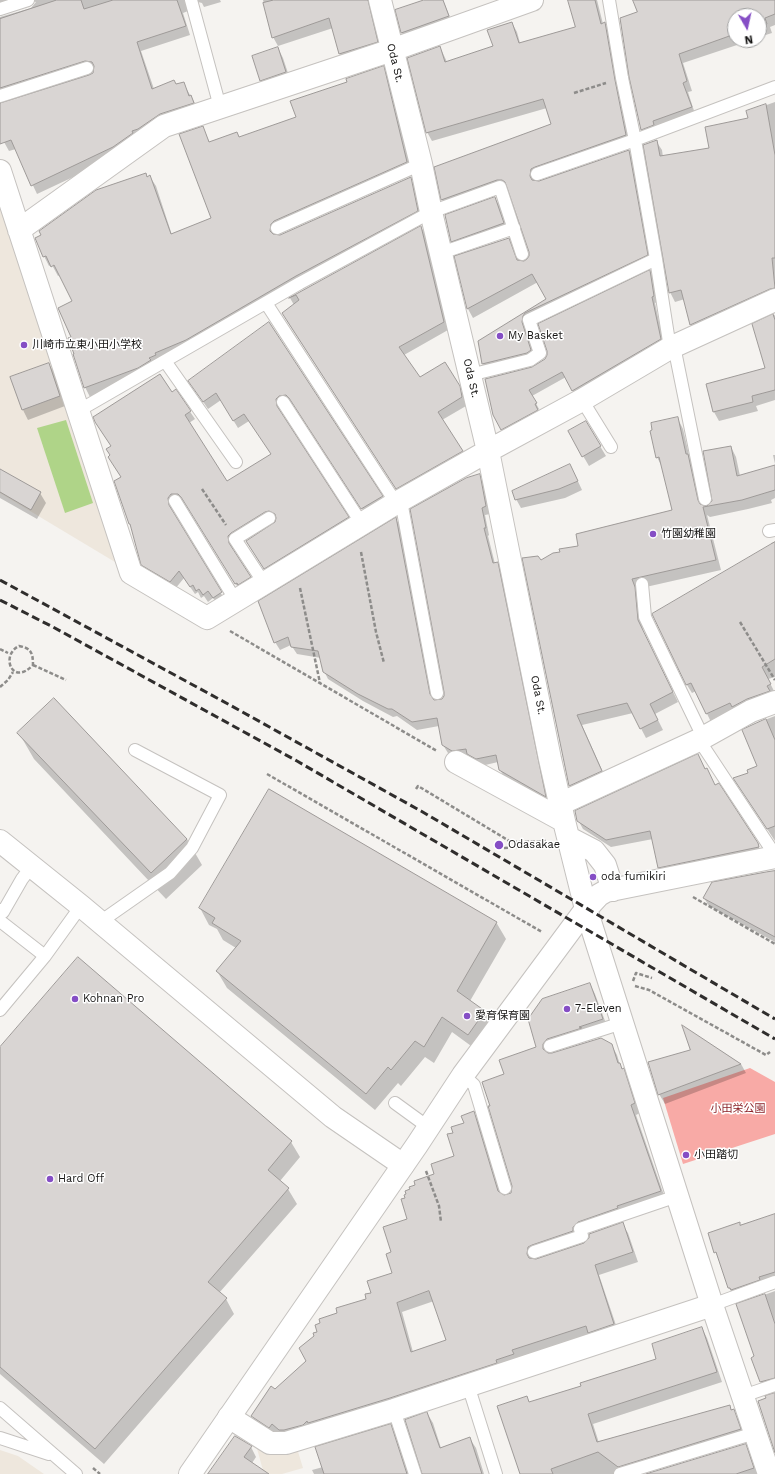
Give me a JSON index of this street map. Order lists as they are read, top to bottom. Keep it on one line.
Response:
{"streets":{"street":["Oda St."]},"parks":["小田栄公園"],"places":["My Basket","川崎市立東小田小学校","竹園幼稚園","Odasakae","oda fumikiri","Kohnan Pro","7-Eleven","愛育保育園","小田踏切","Hard Off"],"north":"bottom"}
